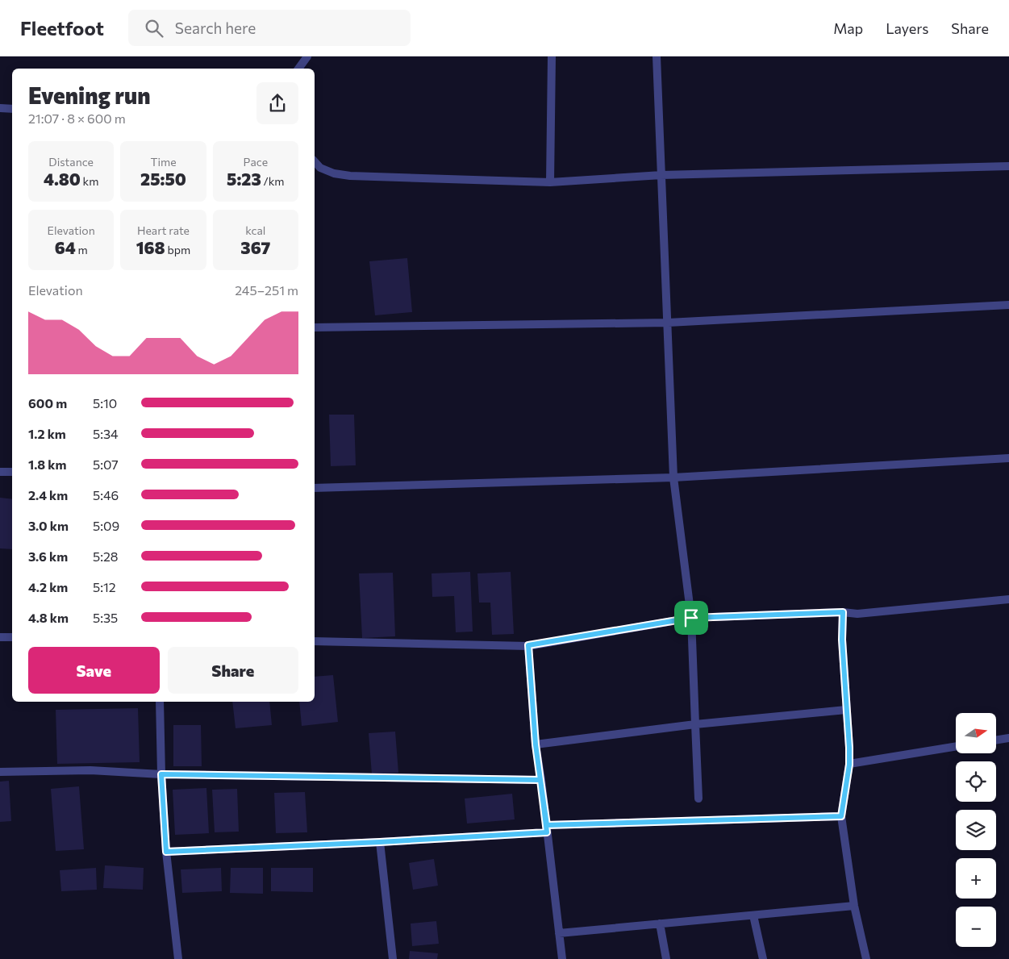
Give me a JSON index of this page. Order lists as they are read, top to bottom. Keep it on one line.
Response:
{"north":"right","page":{"header":"Fleetfoot","search":"Search here","nav":["Map","Layers","Share"],"heading":["Evening run","21:07 · 8 × 600 m"],"stats":[["Distance","4.80 km"],["Time","25:50"],["Pace","5:23 /km"],["Elevation","64 m"],["Heart rate","168 bpm"],["kcal","367"]],"chart":["Elevation","245–251 m"],"list":[{"name":"600 m","note":"5:10"},{"name":"1.2 km","note":"5:34"},{"name":"1.8 km","note":"5:07"},{"name":"2.4 km","note":"5:46"},{"name":"3.0 km","note":"5:09"},{"name":"3.6 km","note":"5:28"},{"name":"4.2 km","note":"5:12"},{"name":"4.8 km","note":"5:35"}],"buttons":["Save","Share"],"map_buttons":["+","−"]}}
